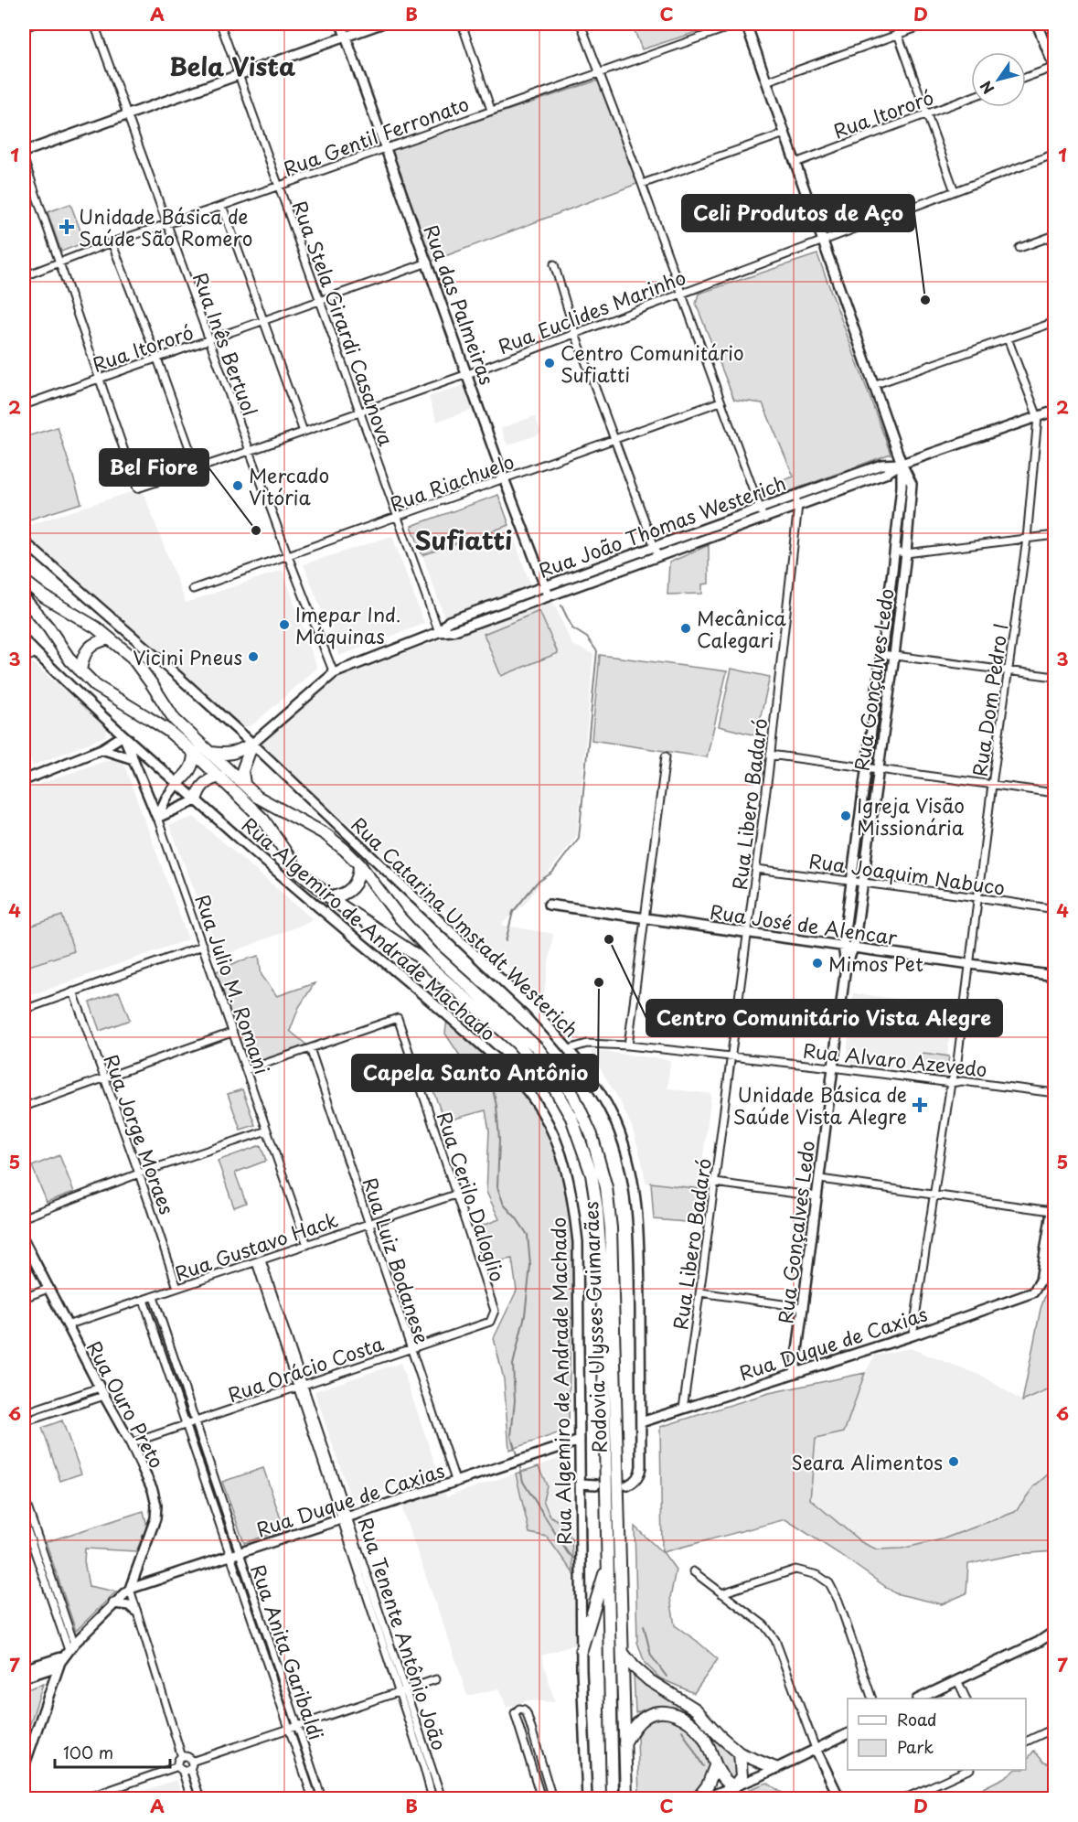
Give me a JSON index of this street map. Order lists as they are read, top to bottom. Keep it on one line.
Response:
{"streets":{"highway":["Rodovia Ulysses Guimarães"],"street":["Rua Itororó","Rua Gentil Ferronato","Rua das Palmeiras","Rua Euclides Marinho","Rua Stela Girardi Casanova","Rua Inês Bertuol","Rua Riachuelo","Rua João Thomas Westerich","Rua Gonçalves Ledo","Rua Dom Pedro I","Rua Libero Badaró","Rua Joaquim Nabuco","Rua José de Alencar","Rua Catarina Umstadt Westerich","Rua Algemiro de Andrade Machado","Rua Julio M. Romani","Rua Alvaro Azevedo","Rua Jorge Moraes","Rua Cerilo Daloglio","Rua Gustavo Hack","Rua Luiz Bodanese","Rua Duque de Caxias","Rua Orácio Costa","Rua Ouro Preto","Rua Tenente Antônio João","Rua Anita Garibaldi"]},"crossings":[["Rua Itororó","Rua das Palmeiras"],["Rua Itororó","Rua Euclides Marinho"],["Rua Itororó","Rua Stela Girardi Casanova"],["Rua Itororó","Rua Inês Bertuol"],["Rua Itororó","Rua Gonçalves Ledo"],["Rua Gentil Ferronato","Rua das Palmeiras"],["Rua Gentil Ferronato","Rua Stela Girardi Casanova"],["Rua Gentil Ferronato","Rua Inês Bertuol"],["Rua das Palmeiras","Rua Euclides Marinho"],["Rua das Palmeiras","Rua Riachuelo"],["Rua das Palmeiras","Rua João Thomas Westerich"],["Rua Euclides Marinho","Rua Stela Girardi Casanova"],["Rua Euclides Marinho","Rua Inês Bertuol"],["Rua Euclides Marinho","Rua Gonçalves Ledo"],["Rua Stela Girardi Casanova","Rua Riachuelo"],["Rua Stela Girardi Casanova","Rua João Thomas Westerich"],["Rua Inês Bertuol","Rua Riachuelo"],["Rua Inês Bertuol","Rua João Thomas Westerich"],["Rua João Thomas Westerich","Rua Gonçalves Ledo"],["Rua João Thomas Westerich","Rua Dom Pedro I"],["Rua João Thomas Westerich","Rua Libero Badaró"],["Rua João Thomas Westerich","Rua Catarina Umstadt Westerich"],["Rua Gonçalves Ledo","Rua Joaquim Nabuco"],["Rua Gonçalves Ledo","Rua José de Alencar"],["Rua Gonçalves Ledo","Rua Alvaro Azevedo"],["Rua Gonçalves Ledo","Rua Duque de Caxias"],["Rua Dom Pedro I","Rua Joaquim Nabuco"],["Rua Dom Pedro I","Rua José de Alencar"],["Rua Dom Pedro I","Rua Alvaro Azevedo"],["Rua Dom Pedro I","Rua Duque de Caxias"],["Rua Libero Badaró","Rua Joaquim Nabuco"],["Rua Libero Badaró","Rua José de Alencar"],["Rua Libero Badaró","Rua Alvaro Azevedo"],["Rua Libero Badaró","Rua Duque de Caxias"],["Rua Catarina Umstadt Westerich","Rua Alvaro Azevedo"],["Rua Catarina Umstadt Westerich","Rua Duque de Caxias"],["Rua Algemiro de Andrade Machado","Rua Julio M. Romani"],["Rua Algemiro de Andrade Machado","Rua Duque de Caxias"],["Rua Julio M. Romani","Rua Gustavo Hack"],["Rua Jorge Moraes","Rua Gustavo Hack"],["Rua Cerilo Daloglio","Rua Gustavo Hack"],["Rua Cerilo Daloglio","Rua Luiz Bodanese"],["Rua Cerilo Daloglio","Rua Orácio Costa"],["Rua Gustavo Hack","Rua Luiz Bodanese"],["Rua Gustavo Hack","Rua Ouro Preto"],["Rua Gustavo Hack","Rua Tenente Antônio João"],["Rua Gustavo Hack","Rua Anita Garibaldi"],["Rua Luiz Bodanese","Rua Duque de Caxias"],["Rua Luiz Bodanese","Rua Orácio Costa"],["Rua Duque de Caxias","Rua Ouro Preto"],["Rua Duque de Caxias","Rua Tenente Antônio João"],["Rua Duque de Caxias","Rua Anita Garibaldi"],["Rua Orácio Costa","Rua Ouro Preto"],["Rua Orácio Costa","Rua Tenente Antônio João"],["Rua Orácio Costa","Rua Anita Garibaldi"]],"districts":["Bela Vista","Sufiatti"],"places":{"health":["Unidade Básica de Saúde São Romero","Unidade Básica de Saúde Vista Alegre"],"other":["Celi Produtos de Aço","Centro Comunitário Sufiatti","Mercado Vitória","Bel Fiore","Imepar Ind. Máquinas","Mecânica Calegari","Vicini Pneus","Igreja Visão Missionária","Centro Comunitário Vista Alegre","Mimos Pet","Capela Santo Antônio","Seara Alimentos"]},"legend":["Road","Park"],"scale_bar":"100 m","north":"bottom left","grid":{"columns":["A","B","C","D"],"rows":["1","2","3","4","5","6","7"]}}
